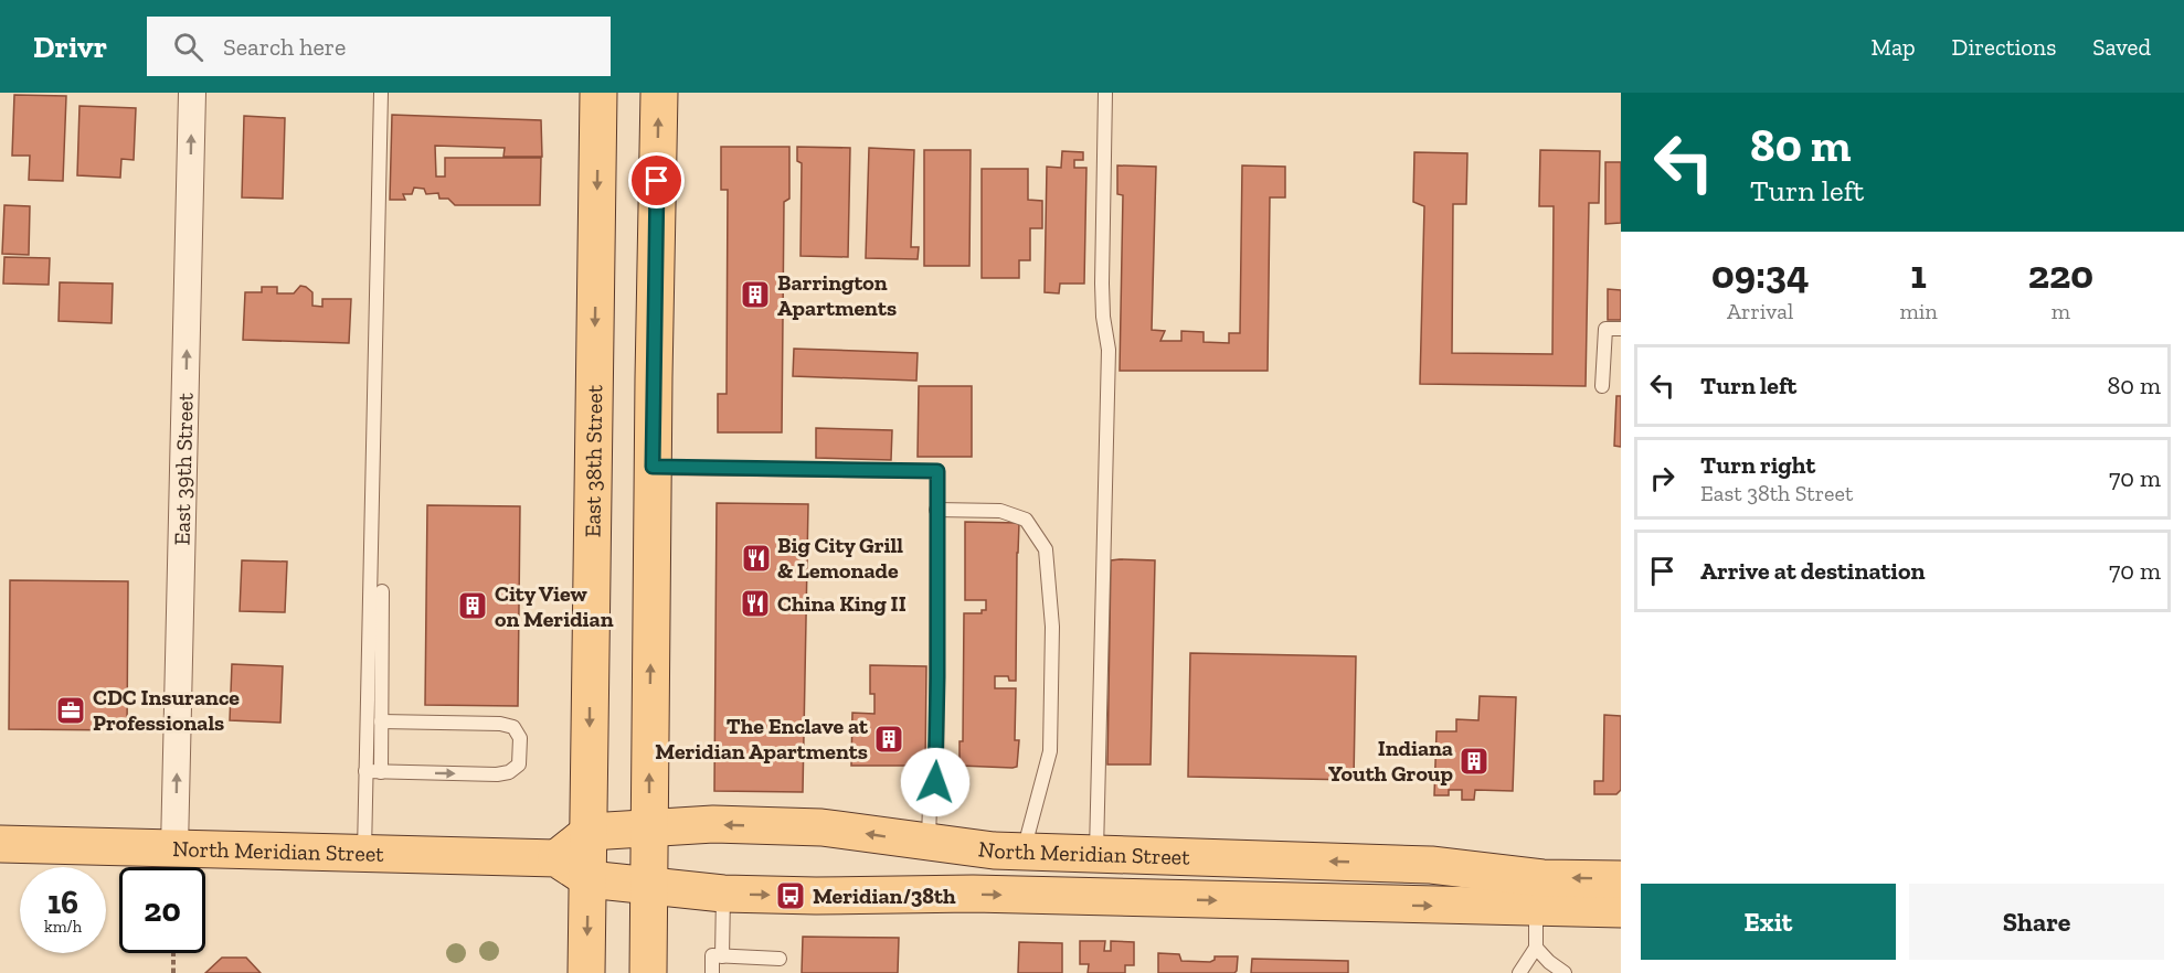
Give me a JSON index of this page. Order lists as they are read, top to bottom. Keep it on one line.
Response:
{"streets":{"main road":["East 38th Street","North Meridian Street"],"street":["East 39th Street"]},"crossings":[["East 38th Street","North Meridian Street"],["East 39th Street","North Meridian Street"]],"one_way":["East 39th Street"],"places":{"building":["Barrington Apartments","City View on Meridian","The Enclave at Meridian Apartments","Indiana Youth Group"],"restaurant":["Big City Grill & Lemonade","China King II"],"office":["CDC Insurance Professionals"],"bus stop":["Meridian/38th"]},"page":{"header":"Drivr","search":"Search here","nav":["Map","Directions","Saved"],"turn":["80 m","Turn left"],"eta":["09:34","Arrival","1","min","220","m"],"list":[{"name":"Turn left","value":"80 m"},{"name":"Turn right","note":"East 38th Street","value":"70 m"},{"name":"Arrive at destination","value":"70 m"}],"speed":"16 km/h","limit":"20","buttons":["Exit","Share"]}}
